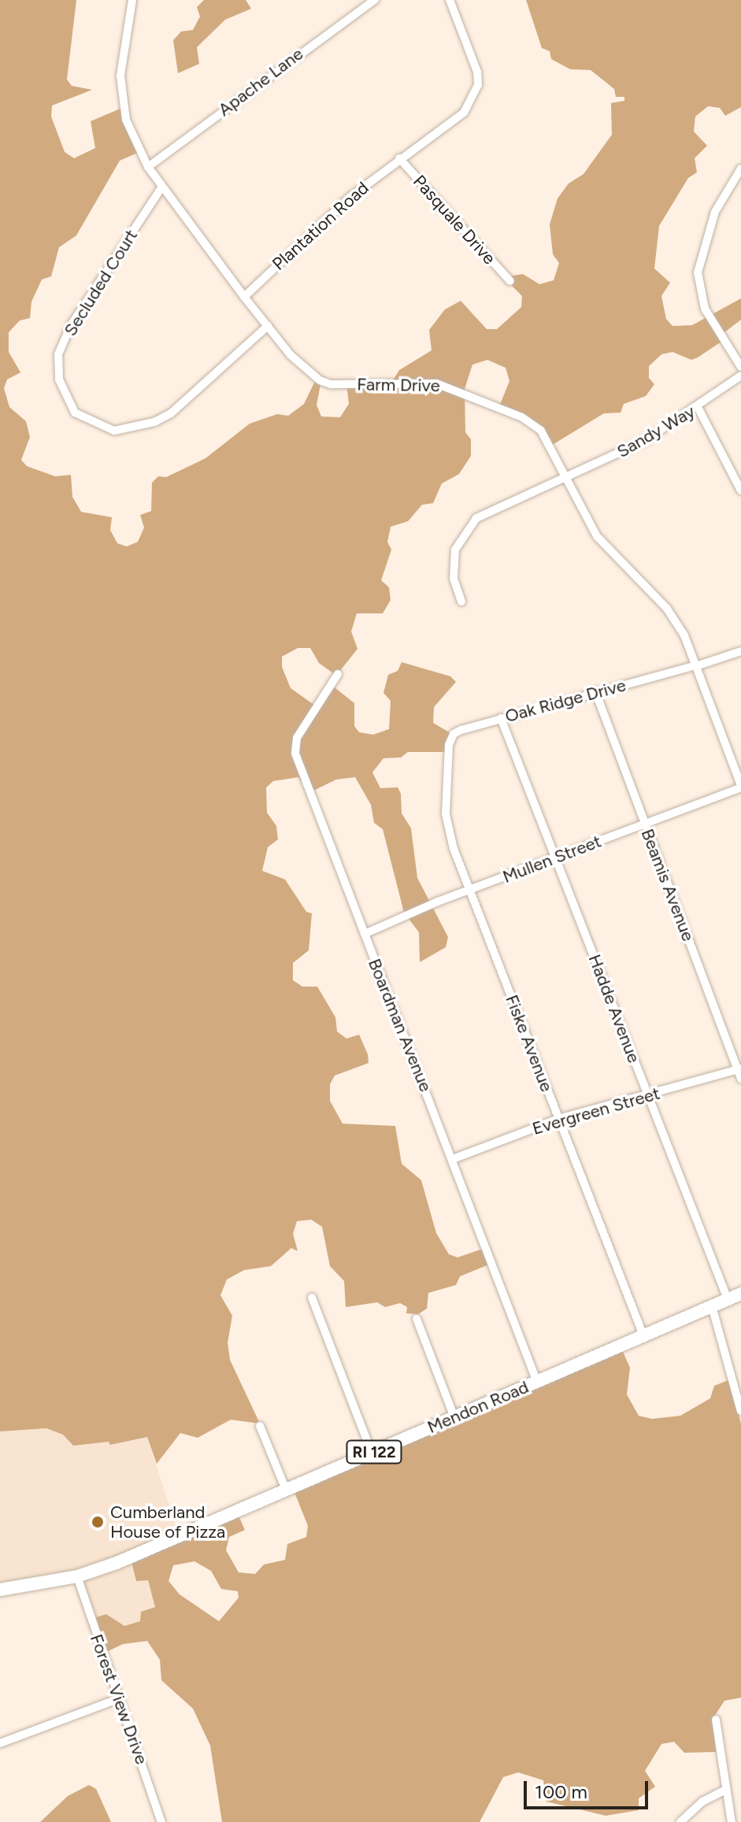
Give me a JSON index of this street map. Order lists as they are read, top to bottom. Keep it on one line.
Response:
{"streets":{"main road":["Mendon Road","RI 122"],"street":["Apache Lane","Pasquale Drive","Plantation Road","Secluded Court","Farm Drive","Sandy Way","Oak Ridge Drive","Mullen Street","Beamis Avenue","Hadde Avenue","Boardman Avenue","Fiske Avenue","Evergreen Street","Forest View Drive"]},"crossings":[["Apache Lane","Farm Drive"],["Pasquale Drive","Plantation Road"],["Plantation Road","Farm Drive"],["Secluded Court","Farm Drive"],["Farm Drive","Sandy Way"],["Farm Drive","Oak Ridge Drive"],["Farm Drive","Mullen Street"],["Oak Ridge Drive","Beamis Avenue"],["Oak Ridge Drive","Hadde Avenue"],["Oak Ridge Drive","Fiske Avenue"],["Mullen Street","Beamis Avenue"],["Mullen Street","Hadde Avenue"],["Mullen Street","Boardman Avenue"],["Mullen Street","Fiske Avenue"],["Beamis Avenue","Evergreen Street"],["Hadde Avenue","Evergreen Street"],["Hadde Avenue","Mendon Road"],["Boardman Avenue","Evergreen Street"],["Boardman Avenue","Mendon Road"],["Fiske Avenue","Evergreen Street"],["Fiske Avenue","Mendon Road"],["Mendon Road","Forest View Drive"]],"places":["Cumberland House of Pizza"],"scale_bar":"100 m"}
